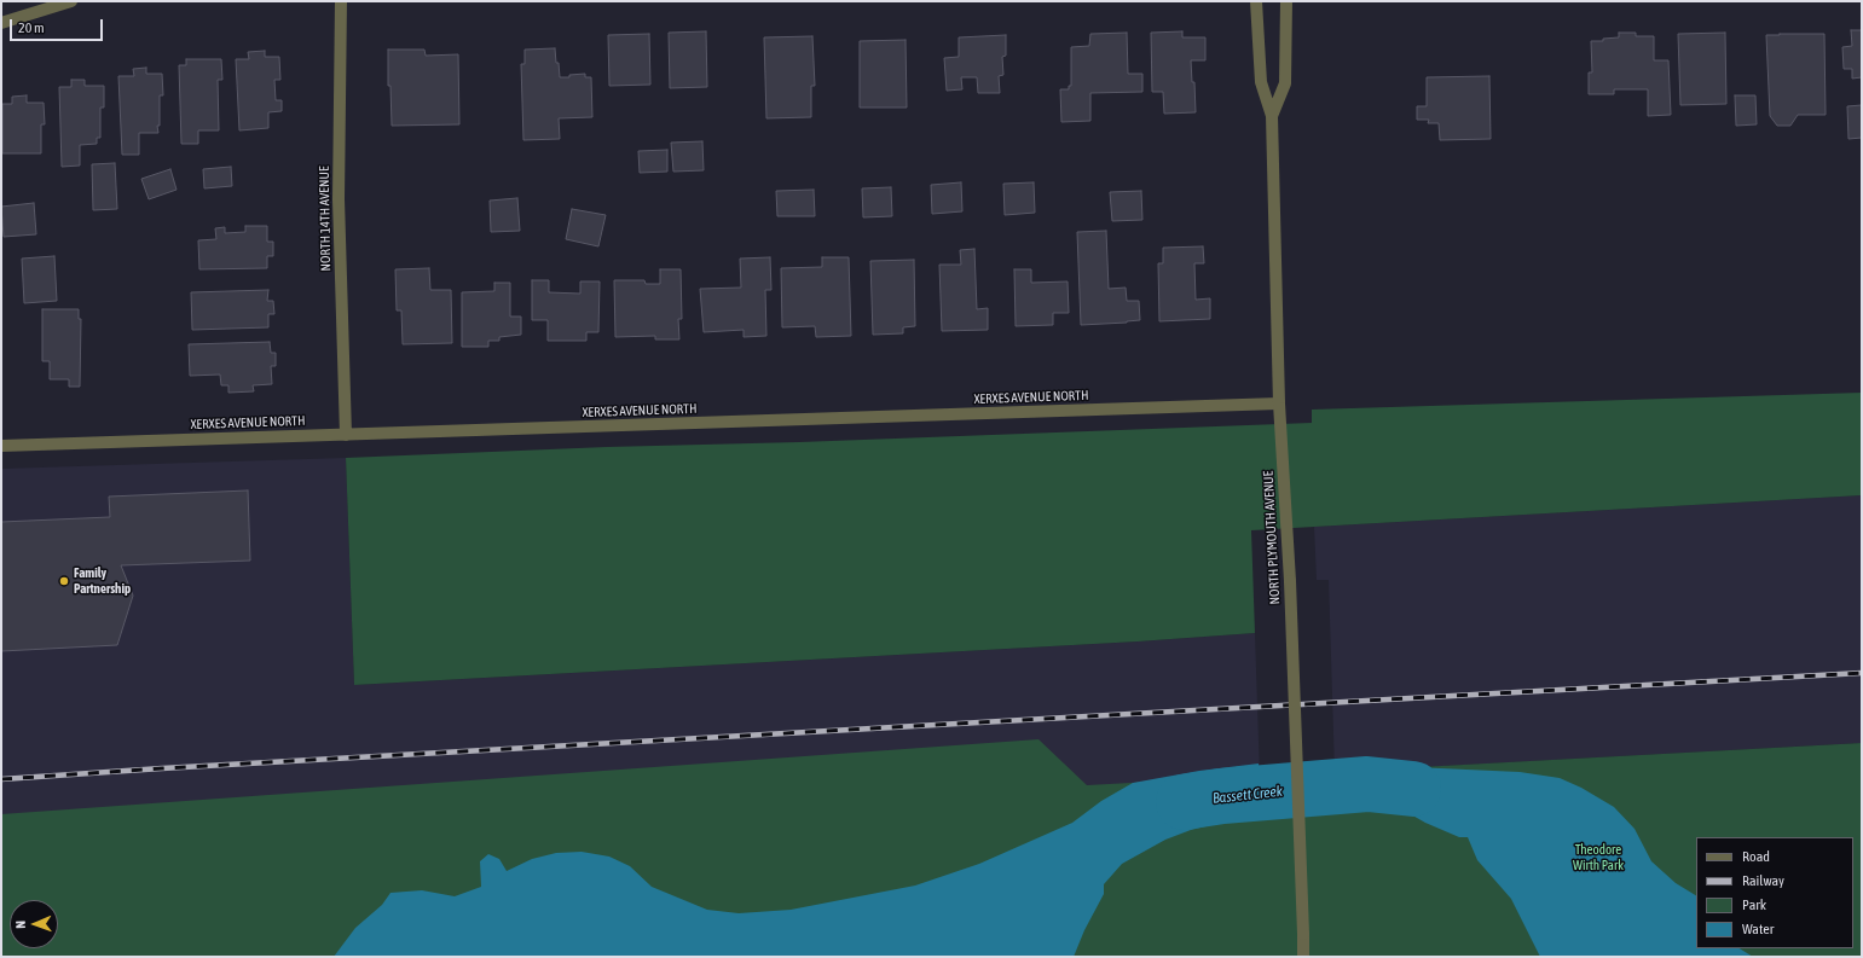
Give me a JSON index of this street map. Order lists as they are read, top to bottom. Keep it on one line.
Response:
{"streets":{"street":["NORTH 14TH AVENUE","XERXES AVENUE NORTH","NORTH PLYMOUTH AVENUE"]},"crossings":[["NORTH 14TH AVENUE","XERXES AVENUE NORTH"],["XERXES AVENUE NORTH","NORTH PLYMOUTH AVENUE"]],"water":["Bassett Creek"],"parks":["Theodore Wirth Park"],"places":["Family Partnership"],"legend":["Road","Railway","Park","Water"],"scale_bar":"20 m","north":"left"}
